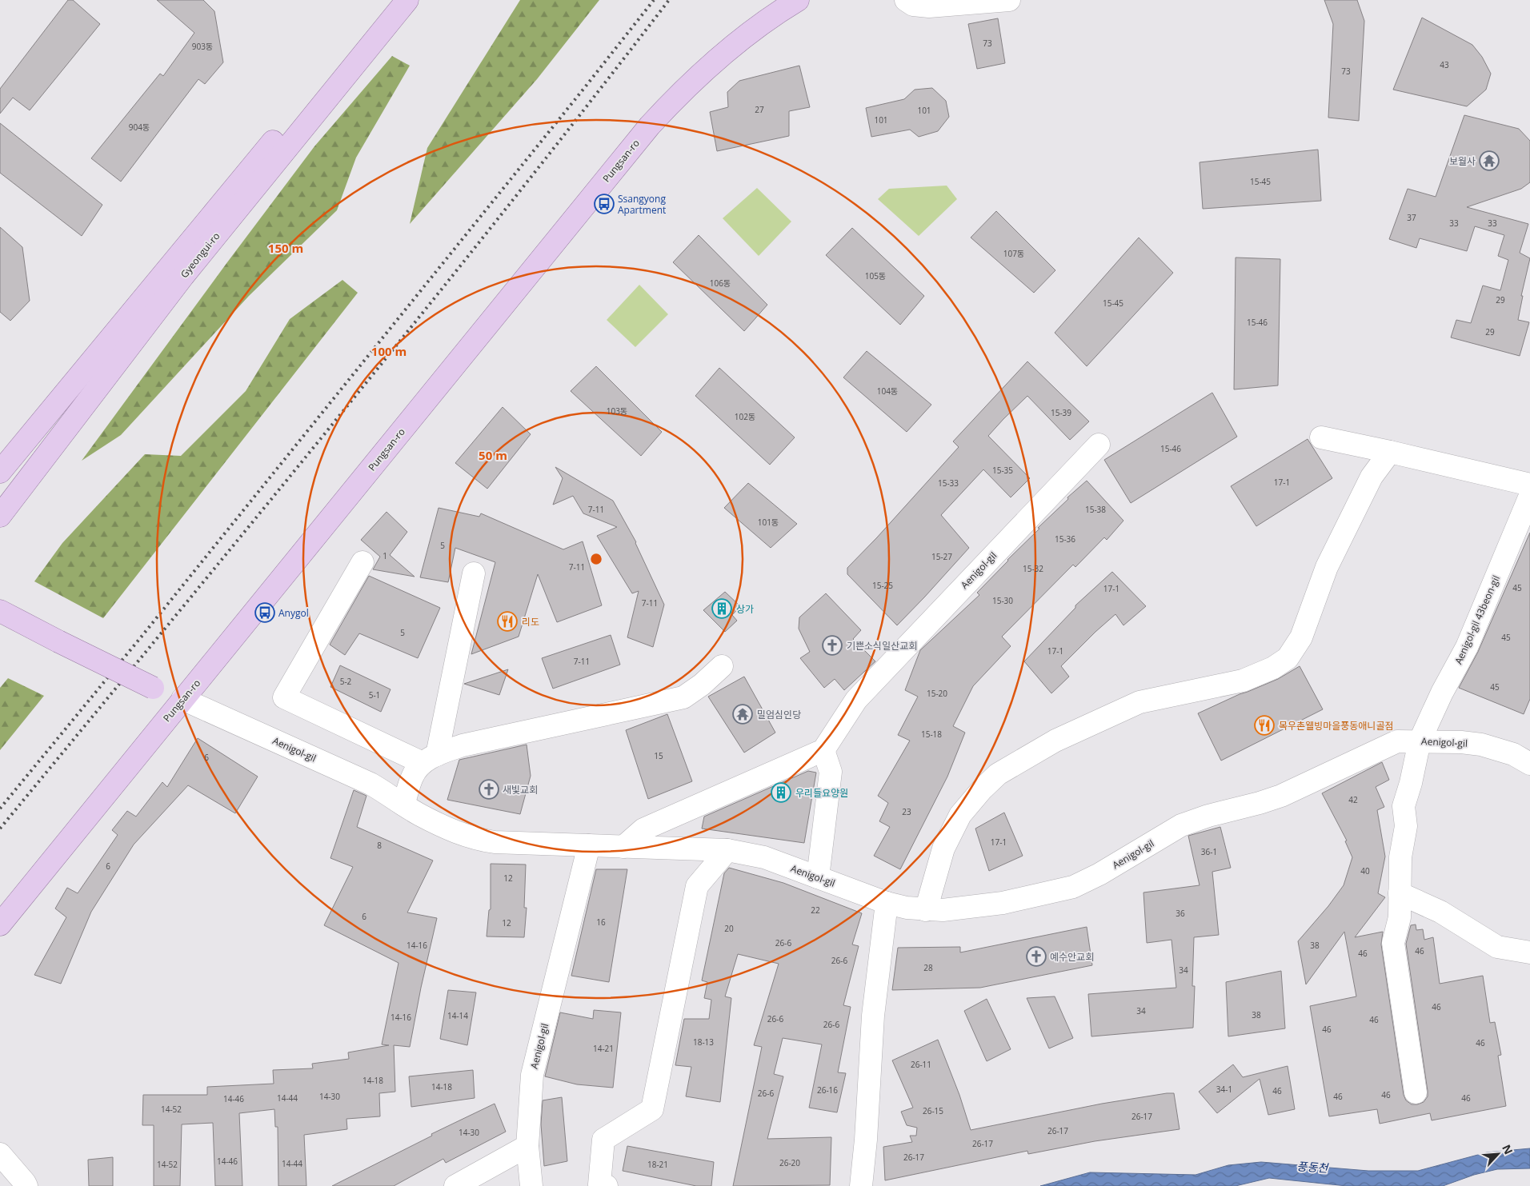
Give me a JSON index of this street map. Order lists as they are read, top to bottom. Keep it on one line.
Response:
{"streets":{"main road":["Pungsan-ro","Gyeongui-ro"],"street":["Aenigol-gil","Aenigol-gil 43beon-gil"]},"crossings":[["Pungsan-ro","Aenigol-gil"],["Aenigol-gil","Aenigol-gil 43beon-gil"]],"water":["풍동천"],"places":{"temple":["보월사","밀엄심인당"],"bus stop":["Ssangyong Apartment","Anygol"],"building":["상가","우리들요양원"],"restaurant":["리도","목우촌웰빙마을풍동애니골점"],"church":["기쁜소식일산교회","새빛교회","예수안교회"]},"house_numbers":["73","903동","43","73","27","101","101","904동","15-45","37","33","33","107동","105동","106동","29","15-45","15-46","29","104동","103동","15-39","102동","15-46","15-35","17-1","15-33","7-11","15-38","101동","15-36","5","1","15-27","7-11","15-32","15-25","45","17-1","15-30","7-11","5","45","17-1","7-11","5-2","45","15-20","5-1","15-18","15","6","42","23","17-1","8","36-1","6","40","12","22","36","6","16","12","20","26-6","14-16","38","46","46","26-6","28","34","46","34","38","14-14","14-16","26-6","46","26-6","46","18-13","46","14-21","26-11","14-18","14-18","34-1","26-16","46","26-6","46","14-30","46","14-44","46","14-46","14-52","26-15","26-17","26-17","14-30","26-17","26-17","14-46","26-20","14-44","14-52","18-21"],"north":"top right","rings":["150 m","100 m","50 m"]}
